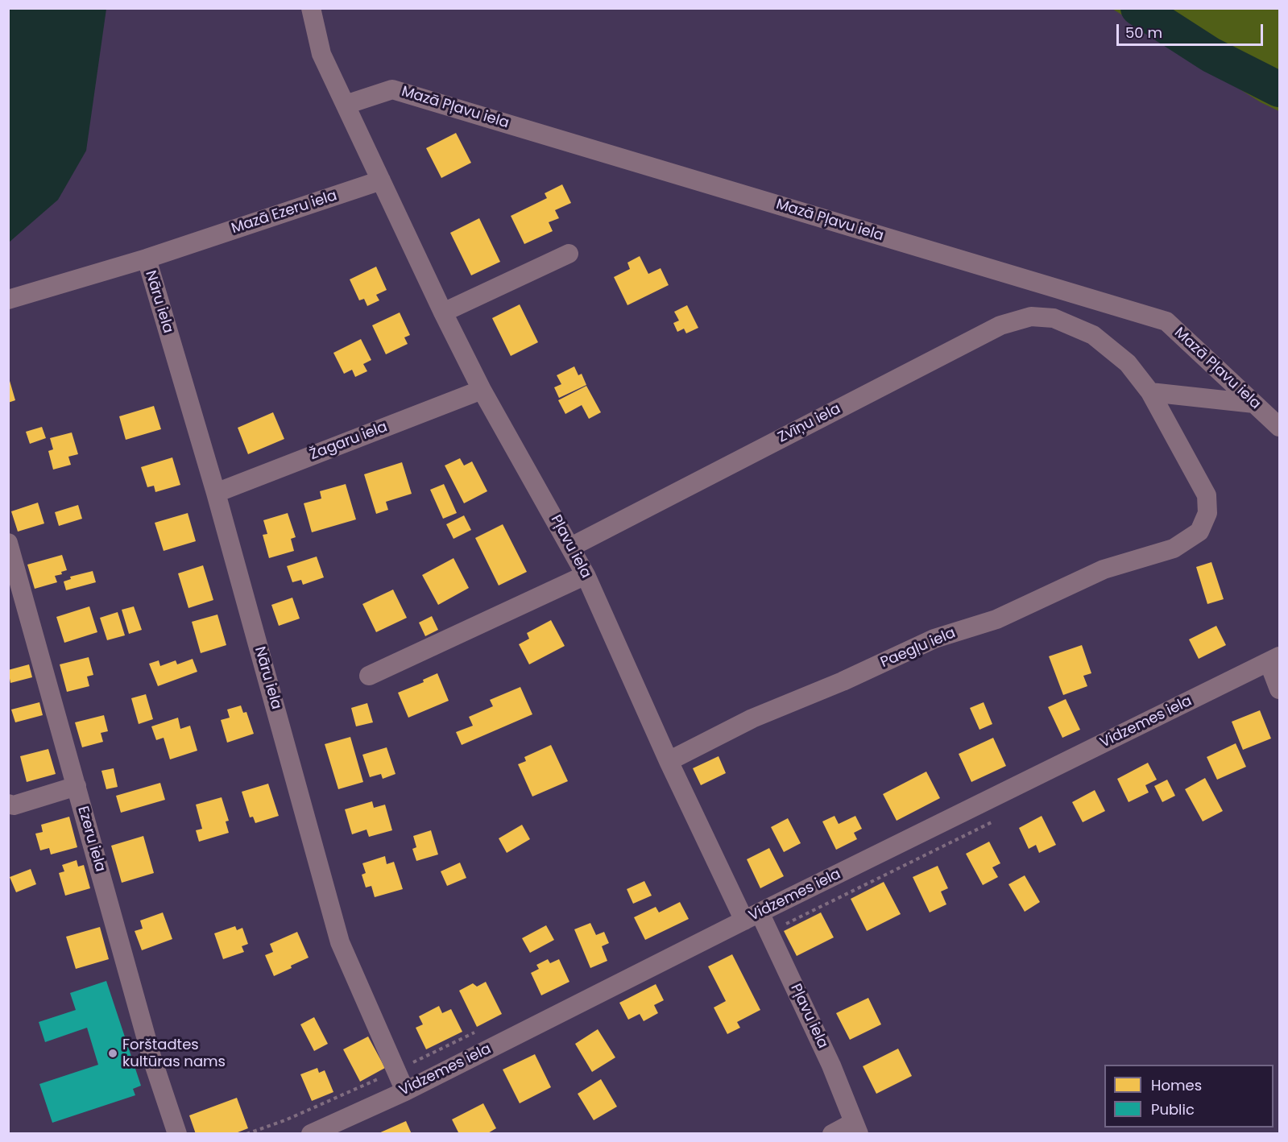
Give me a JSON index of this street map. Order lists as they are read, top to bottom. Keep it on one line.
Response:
{"streets":{"street":["Mazā Pļavu iela","Mazā Ezeru iela","Nāru iela","Zvīņu iela","Žagaru iela","Pļavu iela","Paegļu iela","Vidzemes iela","Ezeru iela"]},"crossings":[["Mazā Ezeru iela","Nāru iela"],["Mazā Ezeru iela","Pļavu iela"],["Nāru iela","Žagaru iela"],["Nāru iela","Vidzemes iela"],["Zvīņu iela","Pļavu iela"],["Zvīņu iela","Paegļu iela"],["Žagaru iela","Pļavu iela"],["Pļavu iela","Paegļu iela"],["Pļavu iela","Vidzemes iela"]],"places":["Forštadtes kultūras nams"],"legend":["Homes","Public"],"scale_bar":"50 m"}
